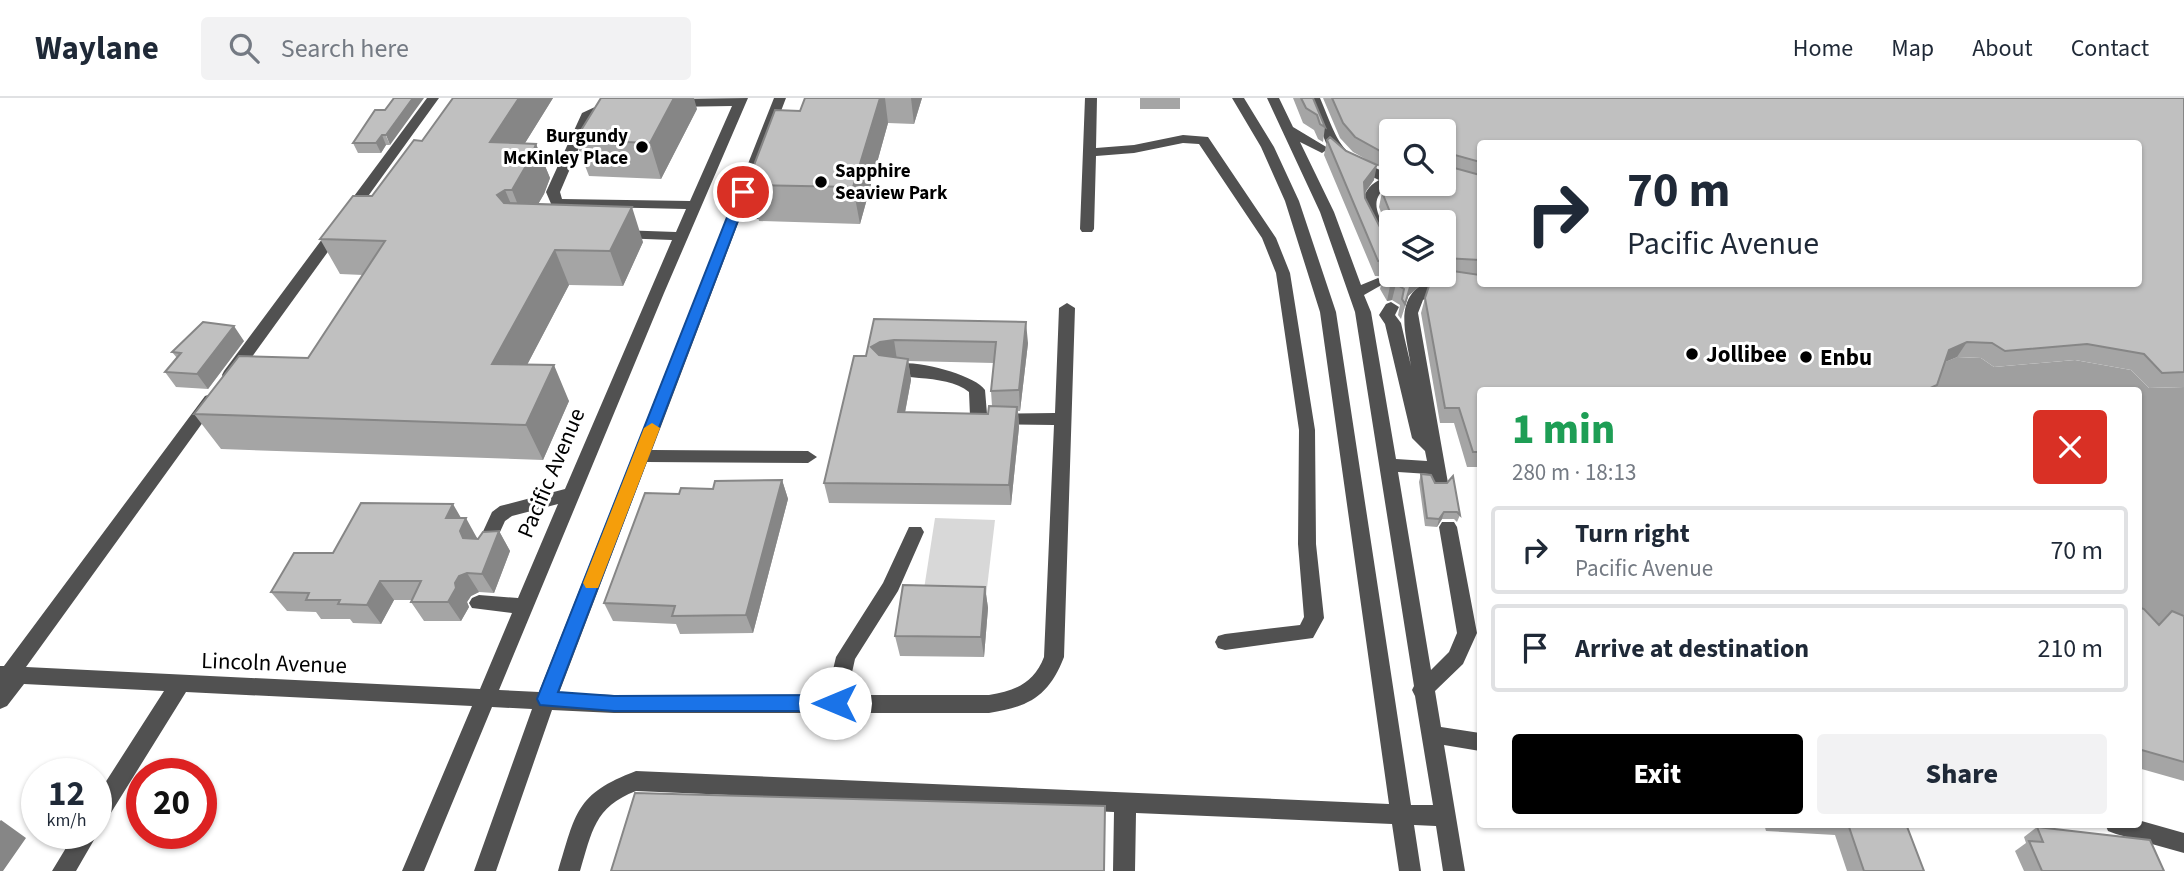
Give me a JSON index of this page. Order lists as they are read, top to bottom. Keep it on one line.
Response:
{"streets":{"street":["Pacific Avenue","Lincoln Avenue"]},"crossings":[["Pacific Avenue","Lincoln Avenue"]],"places":["Burgundy McKinley Place","Sapphire Seaview Park","Jollibee","Enbu"],"page":{"header":"Waylane","search":"Search here","nav":["Home","Map","About","Contact"],"turn":["70 m","Pacific Avenue"],"heading":["1 min","280 m · 18:13"],"list":[{"name":"Turn right","note":"Pacific Avenue","value":"70 m"},{"name":"Arrive at destination","value":"210 m"}],"buttons":["Exit","Share"],"speed":"12 km/h","limit":"20"}}
